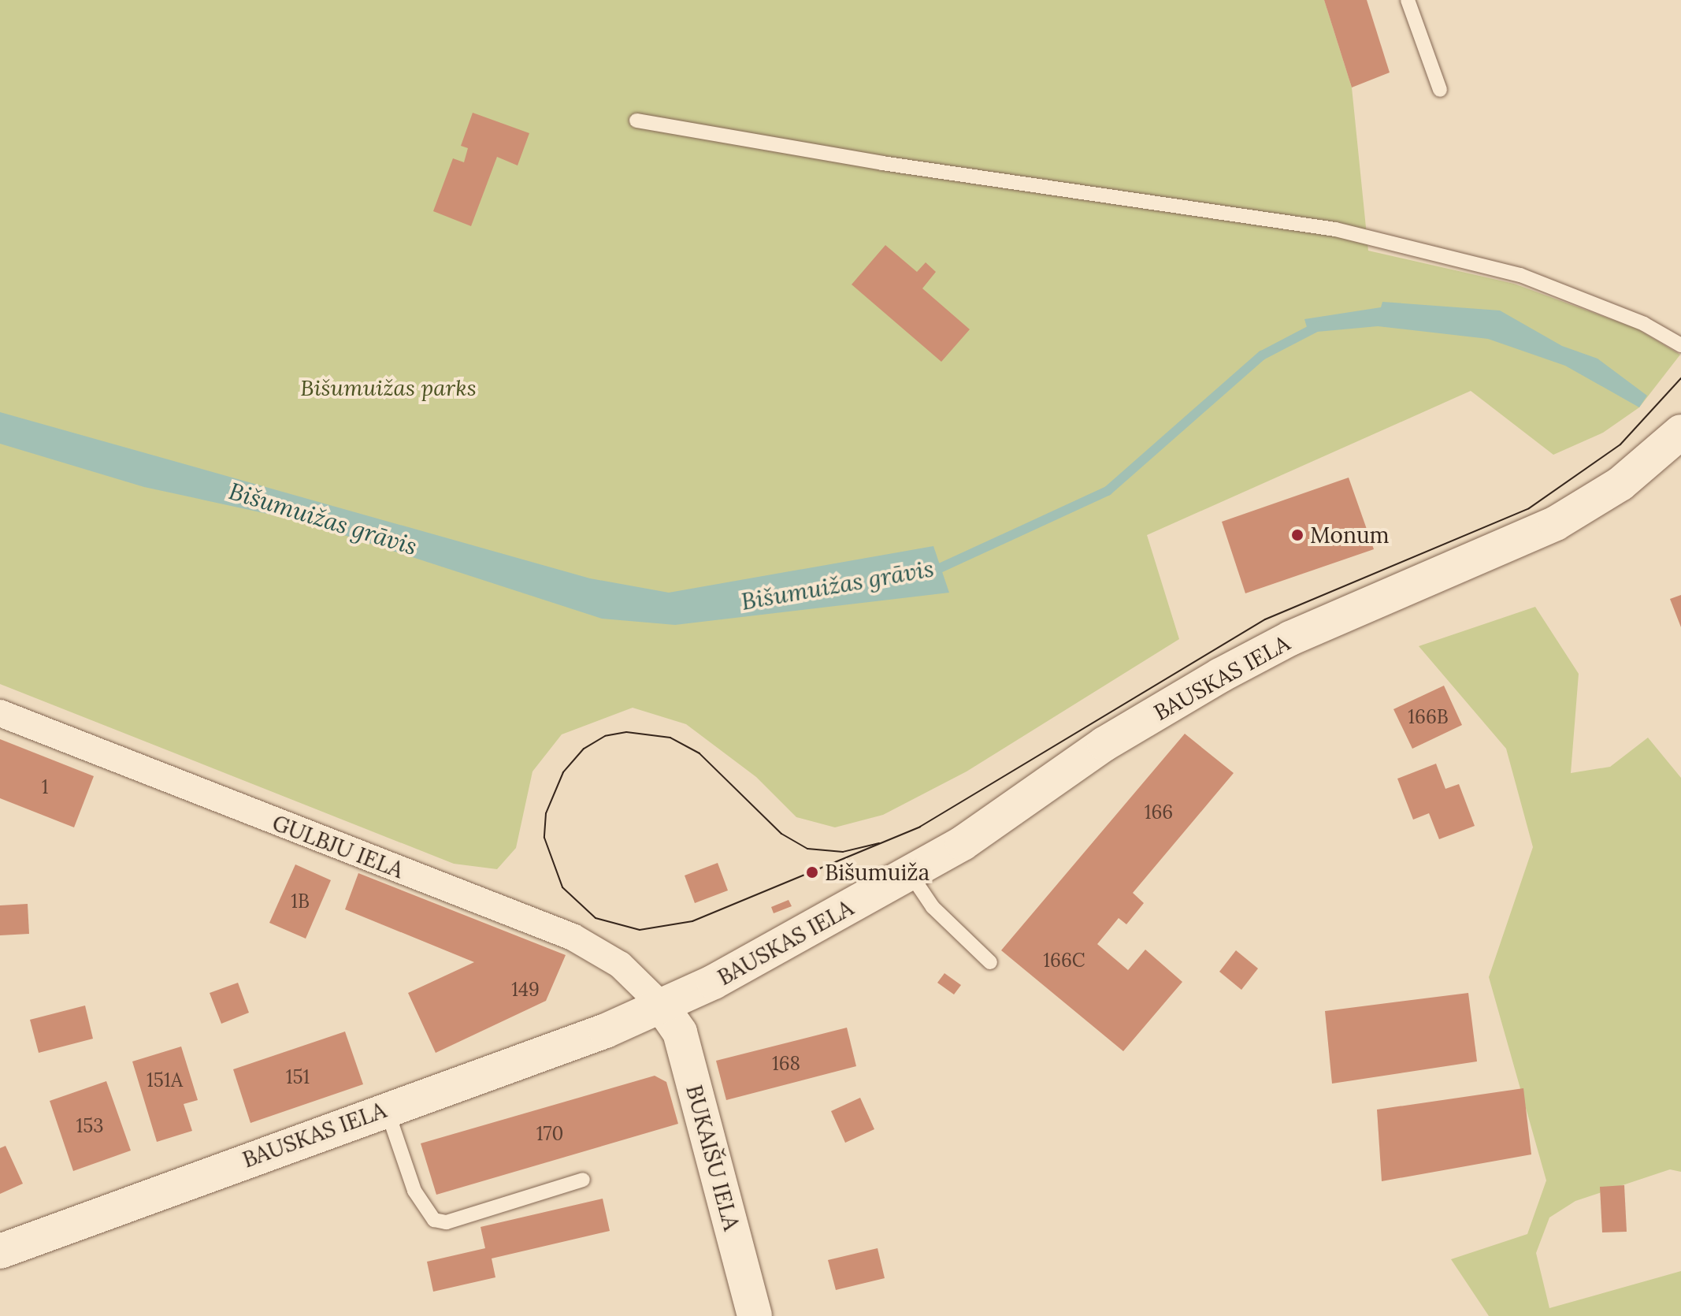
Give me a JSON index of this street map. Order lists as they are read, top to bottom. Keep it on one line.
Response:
{"streets":{"street":["BAUSKAS IELA","GULBJU IELA","BUKAIŠU IELA"]},"crossings":[["BAUSKAS IELA","GULBJU IELA"],["BAUSKAS IELA","BUKAIŠU IELA"],["GULBJU IELA","BUKAIŠU IELA"]],"water":["Bišumuižas grāvis"],"parks":["Bišumuižas parks"],"places":["Monum","Bišumuiža"],"house_numbers":["166B","1","166","1B","166C","149","168","151","151A","153","170"]}
